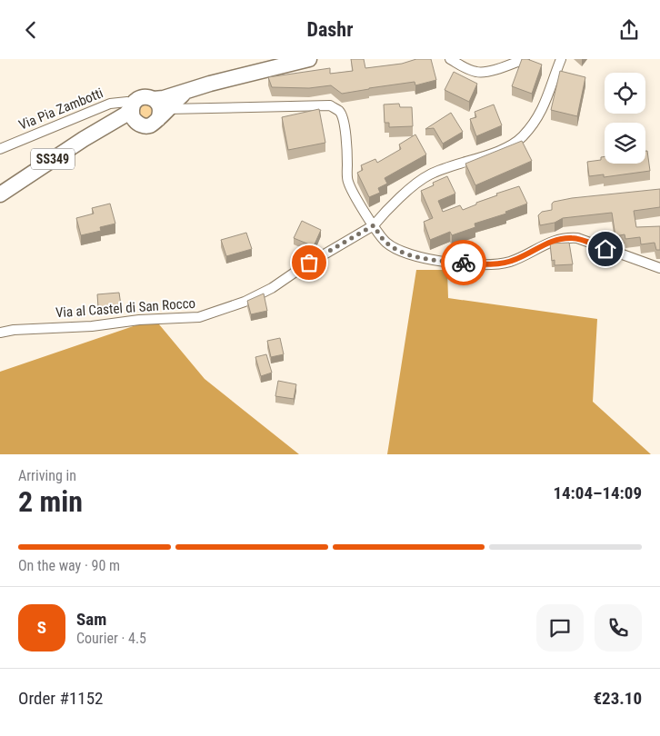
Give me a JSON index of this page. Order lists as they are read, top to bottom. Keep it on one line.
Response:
{"streets":{"main road":["SS349"],"street":["Via Pia Zambotti","Via al Castel di San Rocco"]},"crossings":[["Via Pia Zambotti","SS349"]],"page":{"header":"Dashr","heading":["2 min","Arriving in","14:04–14:09"],"panel":["Sam","Courier · 4.5","Order #1152","€23.10"],"bar":"On the way · 90 m","round":"S"}}
